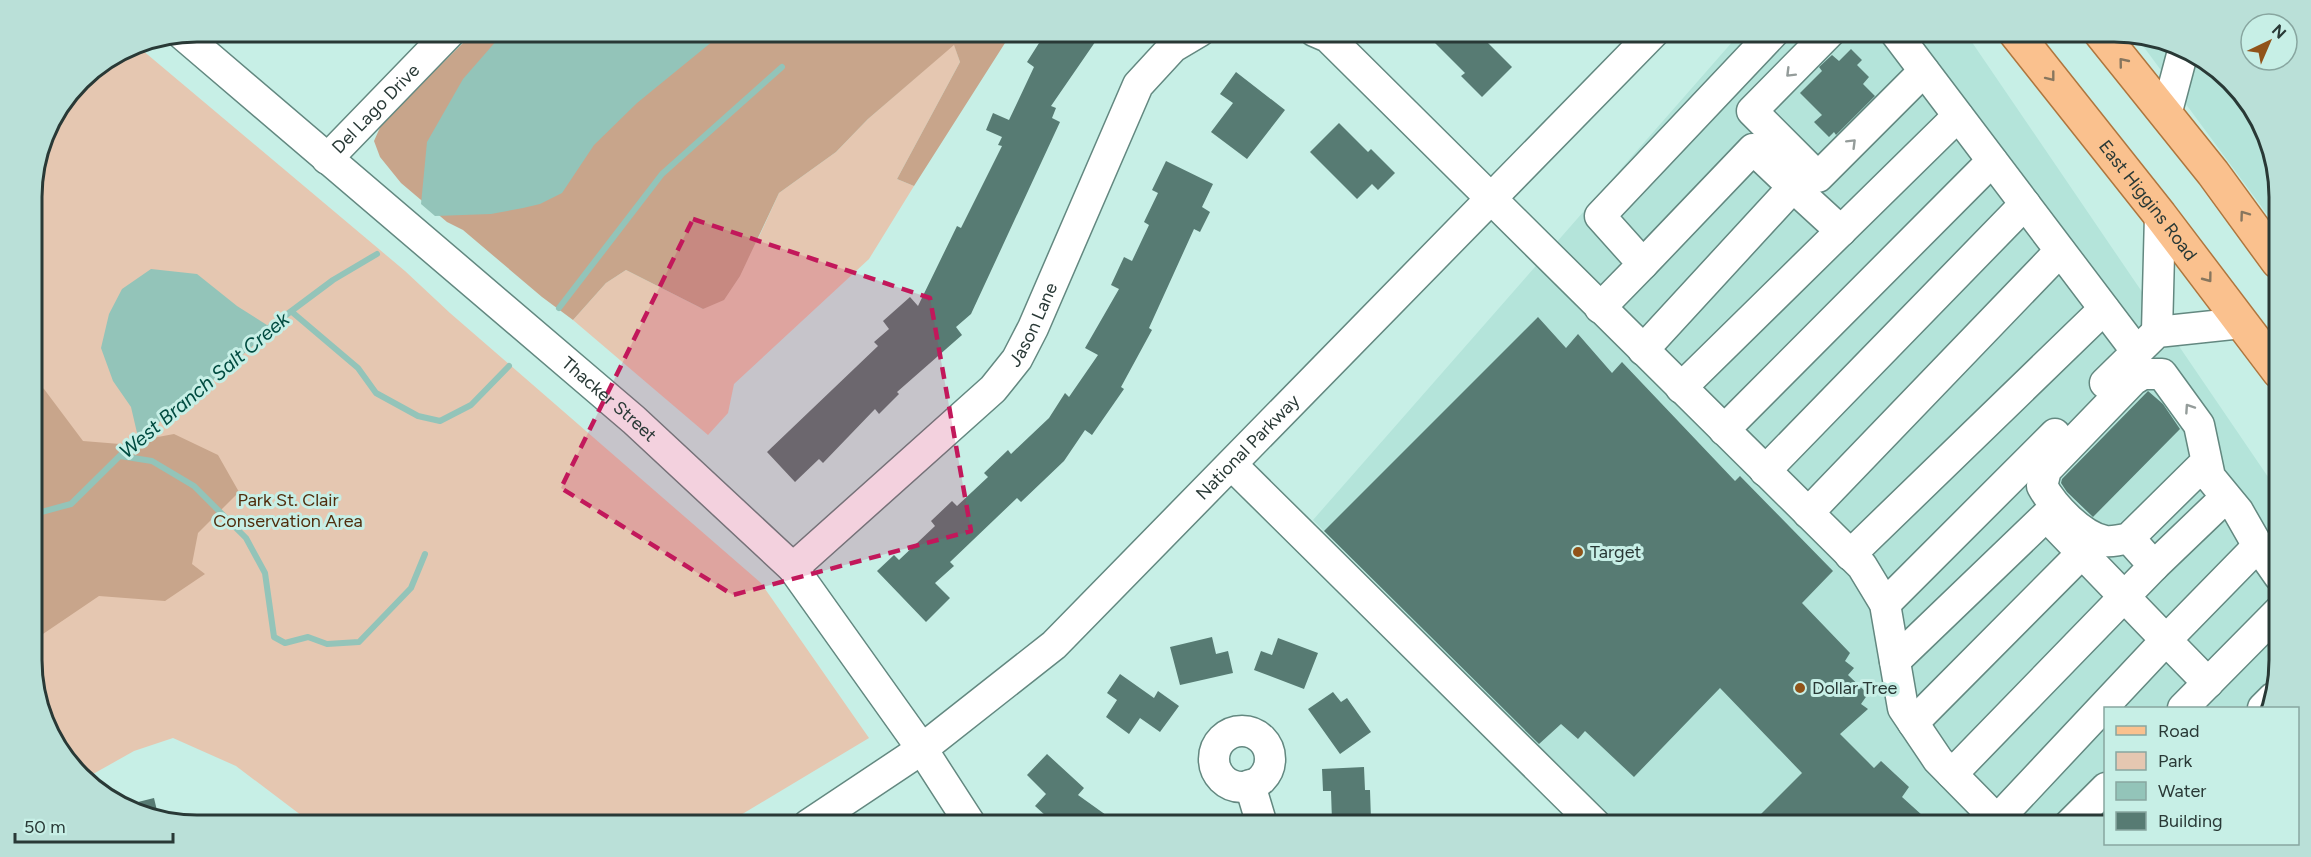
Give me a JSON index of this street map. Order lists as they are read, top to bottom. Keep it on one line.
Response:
{"streets":{"main road":["East Higgins Road"],"street":["Del Lago Drive","Jason Lane","Thacker Street","National Parkway"]},"crossings":[["Del Lago Drive","Thacker Street"],["Jason Lane","Thacker Street"],["Thacker Street","National Parkway"]],"water":["West Branch Salt Creek"],"parks":["Park St. Clair Conservation Area"],"places":["Target","Dollar Tree"],"legend":["Road","Park","Water","Building"],"scale_bar":"50 m","north":"top right"}
